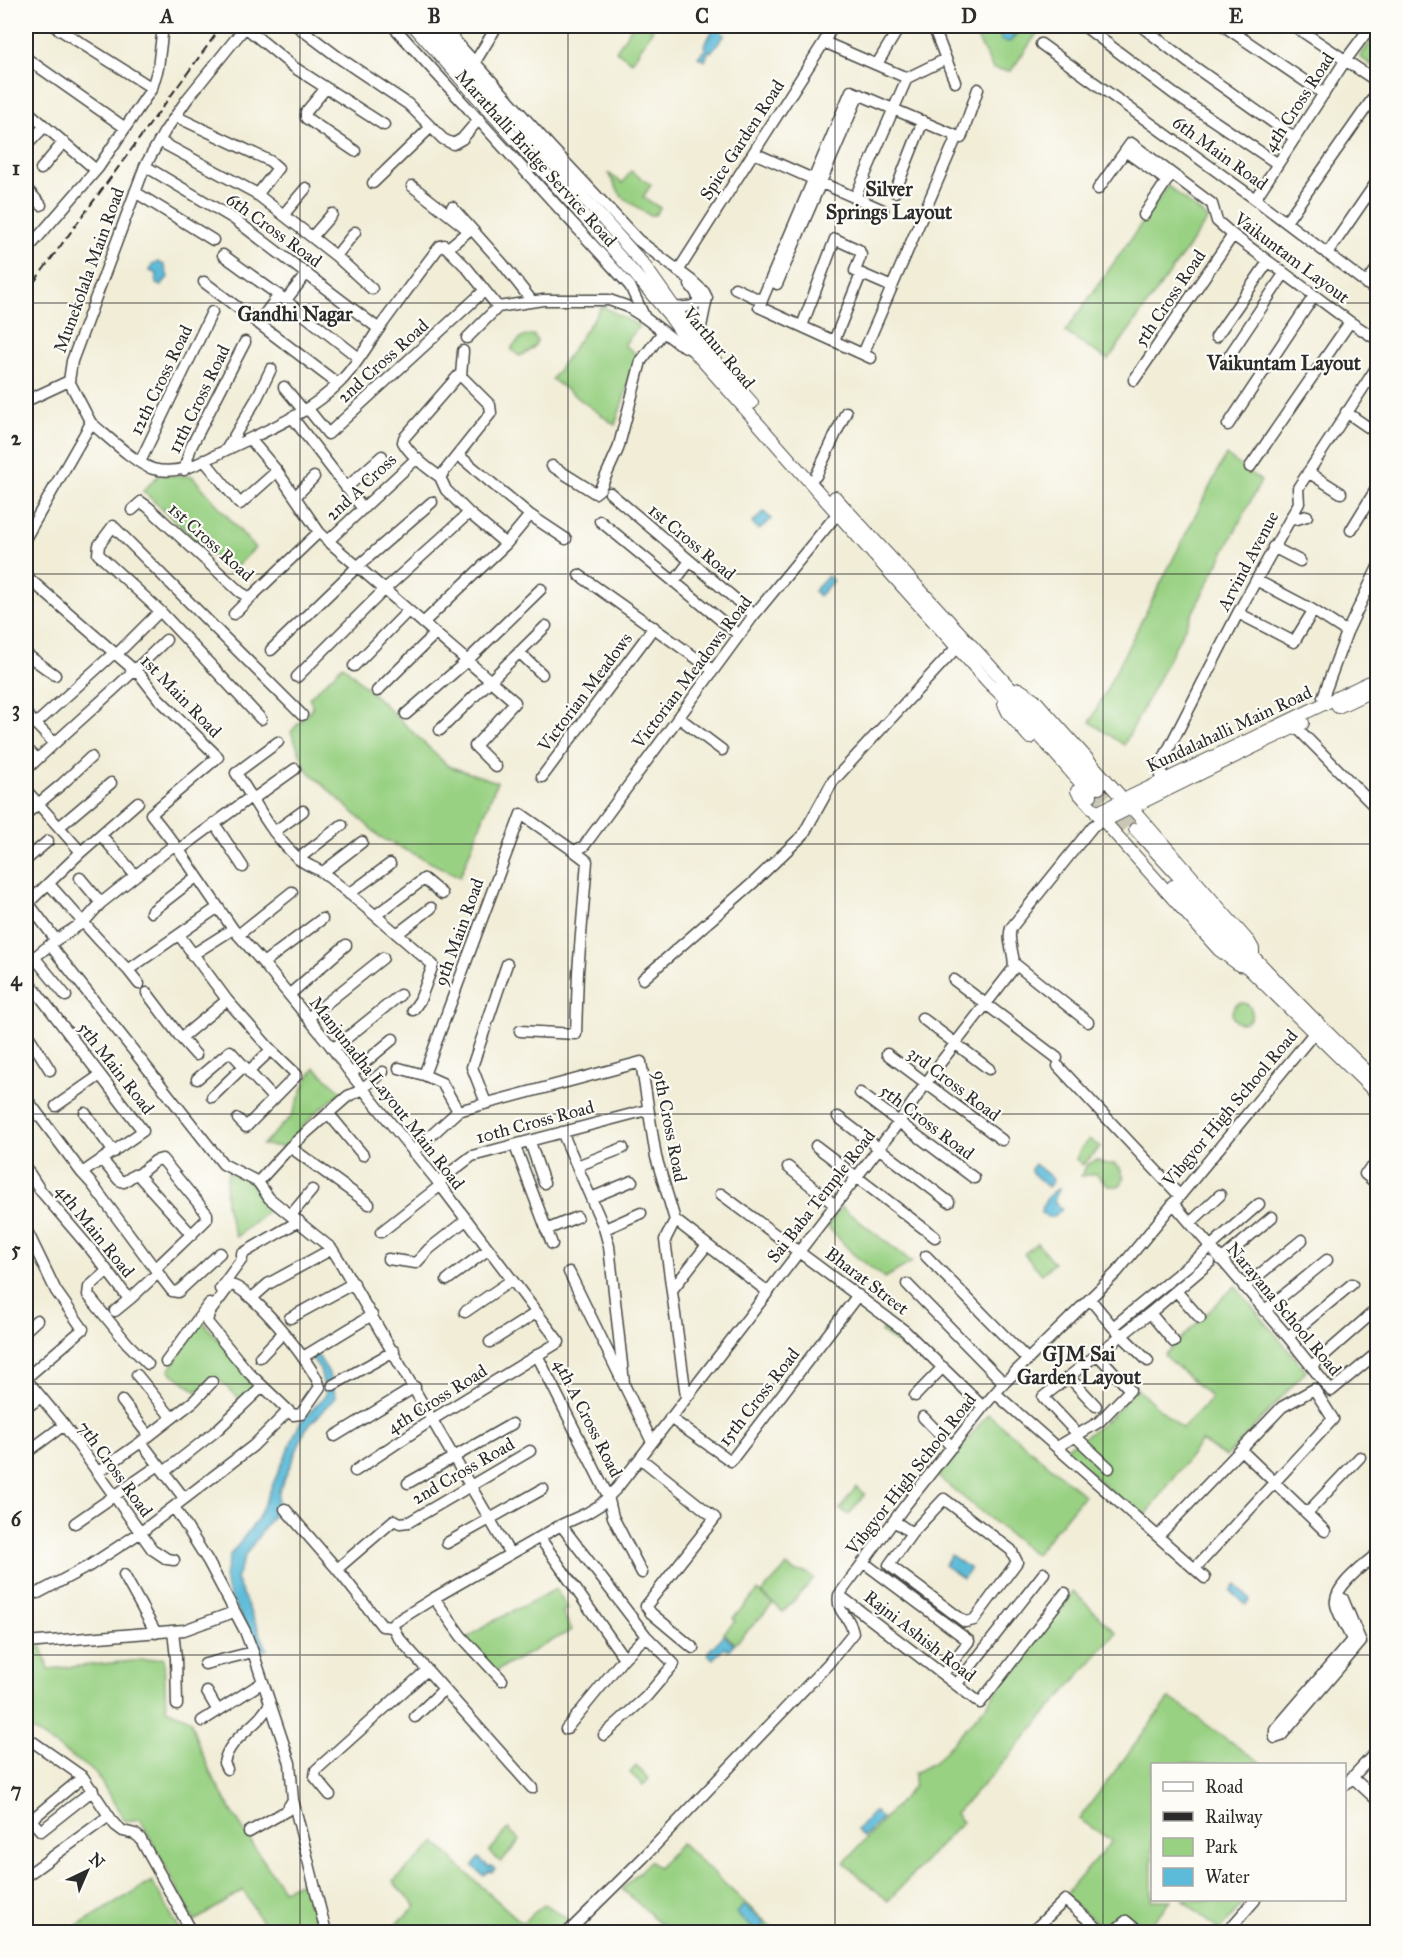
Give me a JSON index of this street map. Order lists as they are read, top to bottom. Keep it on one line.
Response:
{"streets":{"main road":["Varthur Road","Kundalahalli Main Road"],"street":["4th Cross Road","Spice Garden Road","6th Main Road","Marathalli Bridge Service Road","6th Cross Road","Vaikuntam Layout","Munekolala Main Road","5th Cross Road","2nd Cross Road","12th Cross Road","11th Cross Road","2nd A Cross","1st Cross Road","Arvind Avenue","Victorian Meadows Road","Victorian Meadows","1st Main Road","9th Main Road","5th Main Road","3rd Cross Road","Manjunadha Layout Main Road","Vibgyor High School Road","10th Cross Road","9th Cross Road","Sai Baba Temple Road","4th Main Road","Bharat Street","Narayana School Road","15th Cross Road","4th A Cross Road","7th Cross Road","Rajni Ashish Road"]},"crossings":[["4th Cross Road","6th Main Road"],["4th Cross Road","Manjunadha Layout Main Road"],["4th Cross Road","4th A Cross Road"],["Spice Garden Road","Marathalli Bridge Service Road"],["Marathalli Bridge Service Road","Varthur Road"],["6th Cross Road","Munekolala Main Road"],["Vaikuntam Layout","5th Cross Road"],["5th Cross Road","Sai Baba Temple Road"],["Varthur Road","Victorian Meadows Road"],["1st Cross Road","Victorian Meadows Road"],["Arvind Avenue","Kundalahalli Main Road"],["Victorian Meadows Road","Victorian Meadows"],["Victorian Meadows Road","9th Main Road"],["1st Main Road","Manjunadha Layout Main Road"],["5th Main Road","4th Main Road"],["3rd Cross Road","Sai Baba Temple Road"],["Manjunadha Layout Main Road","10th Cross Road"],["Manjunadha Layout Main Road","9th Cross Road"],["Manjunadha Layout Main Road","4th A Cross Road"],["Vibgyor High School Road","Bharat Street"],["Vibgyor High School Road","Narayana School Road"],["Vibgyor High School Road","Rajni Ashish Road"],["10th Cross Road","9th Cross Road"],["Sai Baba Temple Road","Bharat Street"],["Sai Baba Temple Road","Narayana School Road"],["Sai Baba Temple Road","15th Cross Road"],["Sai Baba Temple Road","4th A Cross Road"],["Bharat Street","15th Cross Road"]],"districts":["Silver Springs Layout","Gandhi Nagar","Vaikuntam Layout","GJM Sai Garden Layout"],"legend":["Road","Railway","Park","Water"],"north":"top right","grid":{"columns":["A","B","C","D","E"],"rows":["1","2","3","4","5","6","7"]}}
